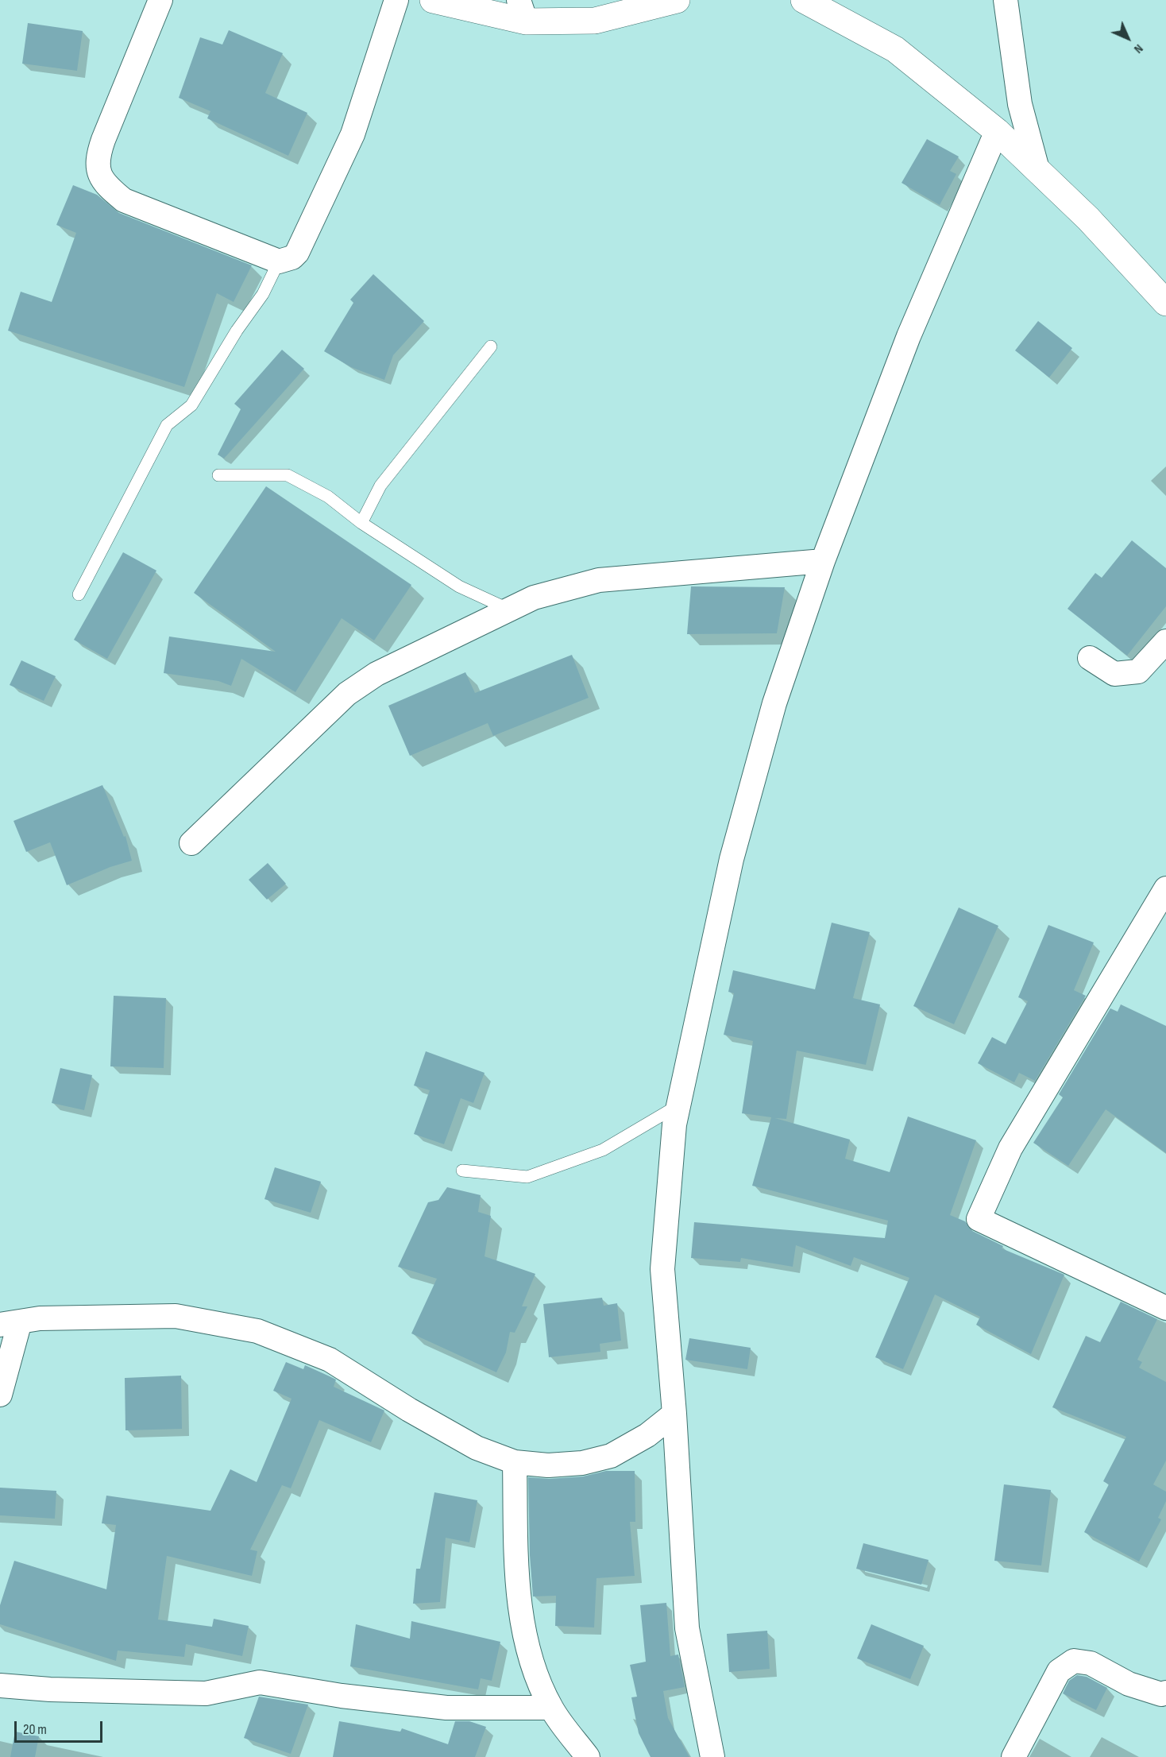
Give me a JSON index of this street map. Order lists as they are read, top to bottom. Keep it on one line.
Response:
{"scale_bar":"20 m","north":"bottom right"}
